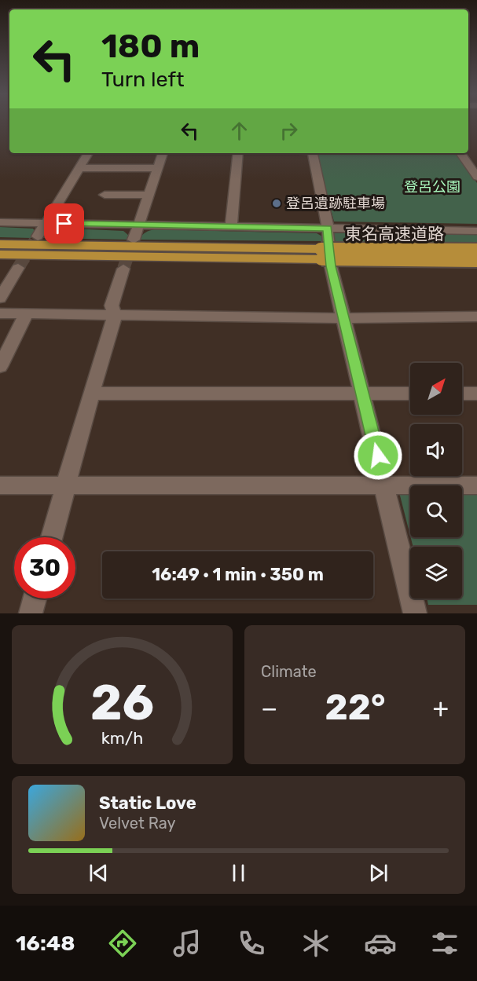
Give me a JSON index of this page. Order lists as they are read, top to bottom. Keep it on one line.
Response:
{"streets":{"highway":["東名高速道路"]},"parks":["登呂公園"],"places":["登呂遺跡駐車場"],"north":"top right","page":{"turn":["180 m","Turn left"],"limit":"30","trip":"16:49 · 1 min · 350 m","tile":"Climate","heat":["−","22°","+"],"song":["Static Love","Velvet Ray"],"tabs":"16:48","gauge":["26","km/h"]}}
